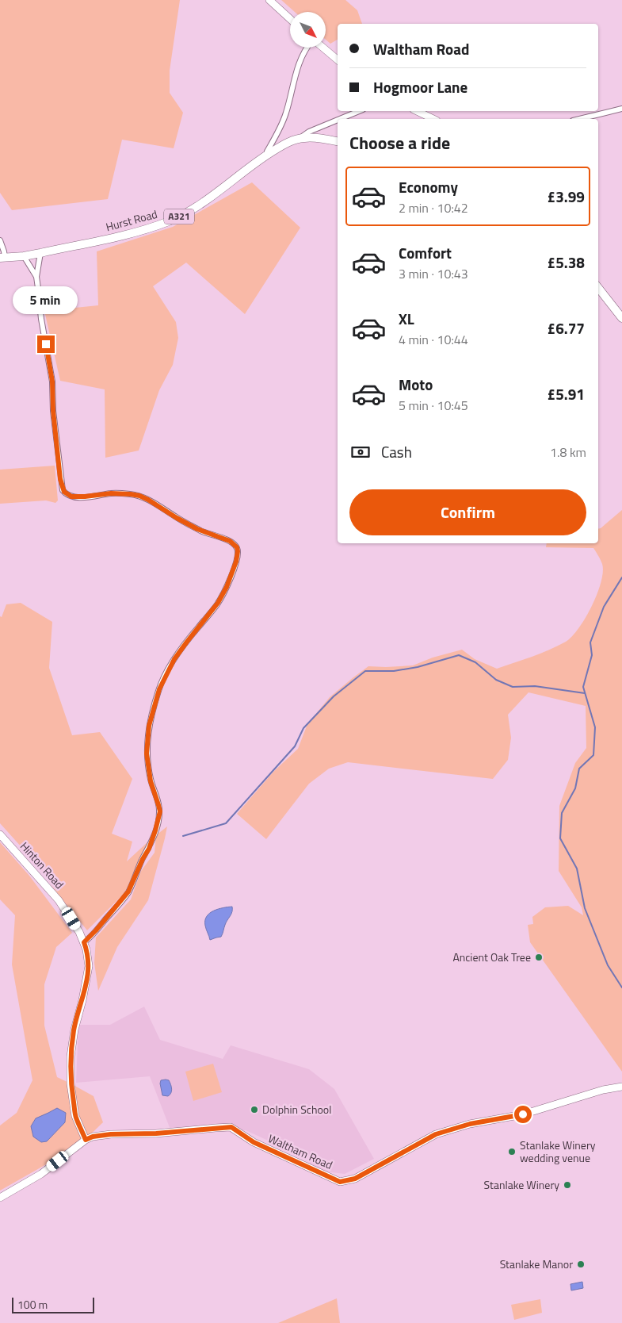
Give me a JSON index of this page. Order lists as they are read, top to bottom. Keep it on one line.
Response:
{"streets":{"main road":["A321","Hurst Road","Hinton Road","Waltham Road"]},"crossings":[["Hinton Road","Waltham Road"]],"places":["Ancient Oak Tree","Dolphin School","Stanlake Winery wedding venue","Stanlake Winery","Stanlake Manor"],"scale_bar":"100 m","north":"bottom right","page":{"banner":["Waltham Road","Hogmoor Lane"],"heading":"Choose a ride","list":[{"name":"Economy","note":"2 min · 10:42","value":"£3.99"},{"name":"Comfort","note":"3 min · 10:43","value":"£5.38"},{"name":"XL","note":"4 min · 10:44","value":"£6.77"},{"name":"Moto","note":"5 min · 10:45","value":"£5.91"}],"bubble":"5 min","pay":["Cash","1.8 km"],"buttons":"Confirm","scale":"100 m"}}
